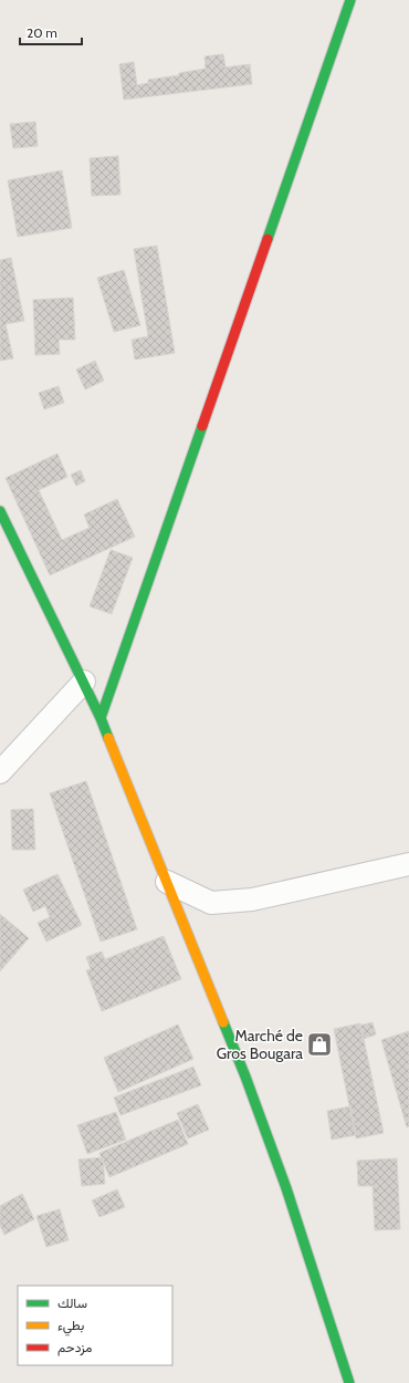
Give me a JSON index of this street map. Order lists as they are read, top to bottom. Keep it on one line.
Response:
{"places":{"shop":["Marché de Gros Bougara"]},"legend":["سالك","بطيء","مزدحم"],"scale_bar":"20 m"}
